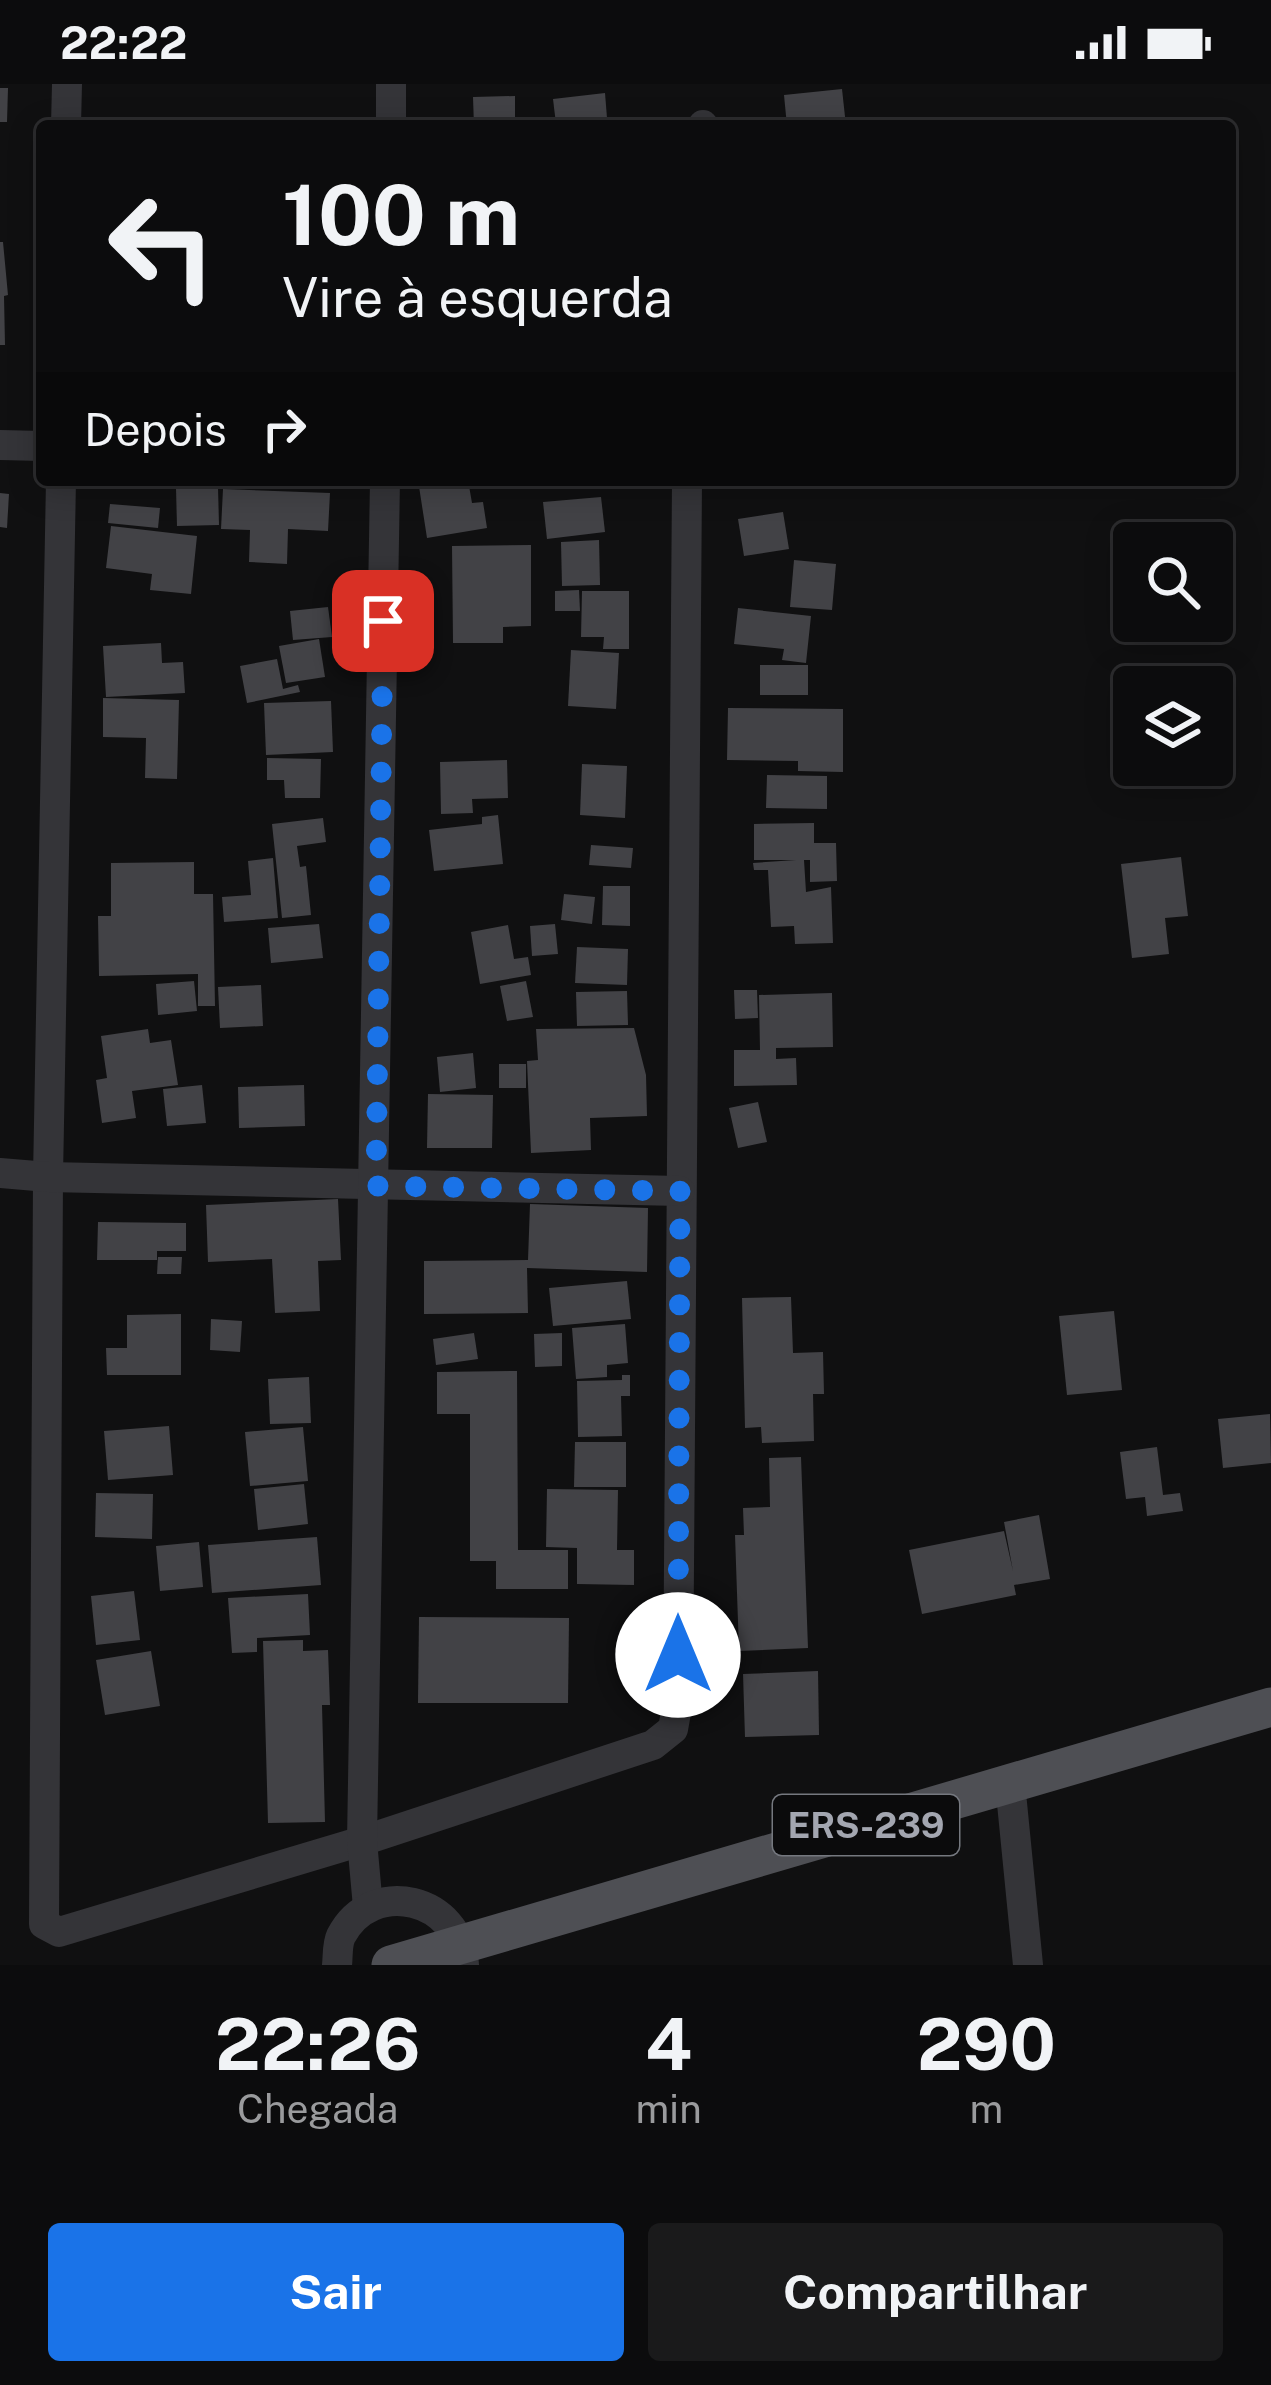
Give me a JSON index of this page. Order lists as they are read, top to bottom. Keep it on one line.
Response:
{"streets":{"main road":["ERS-239"]},"page":{"status":"22:22","turn":["100 m","Vire à esquerda"],"then":"Depois","eta":["22:26","Chegada","4","min","290","m"],"buttons":["Sair","Compartilhar"]}}
